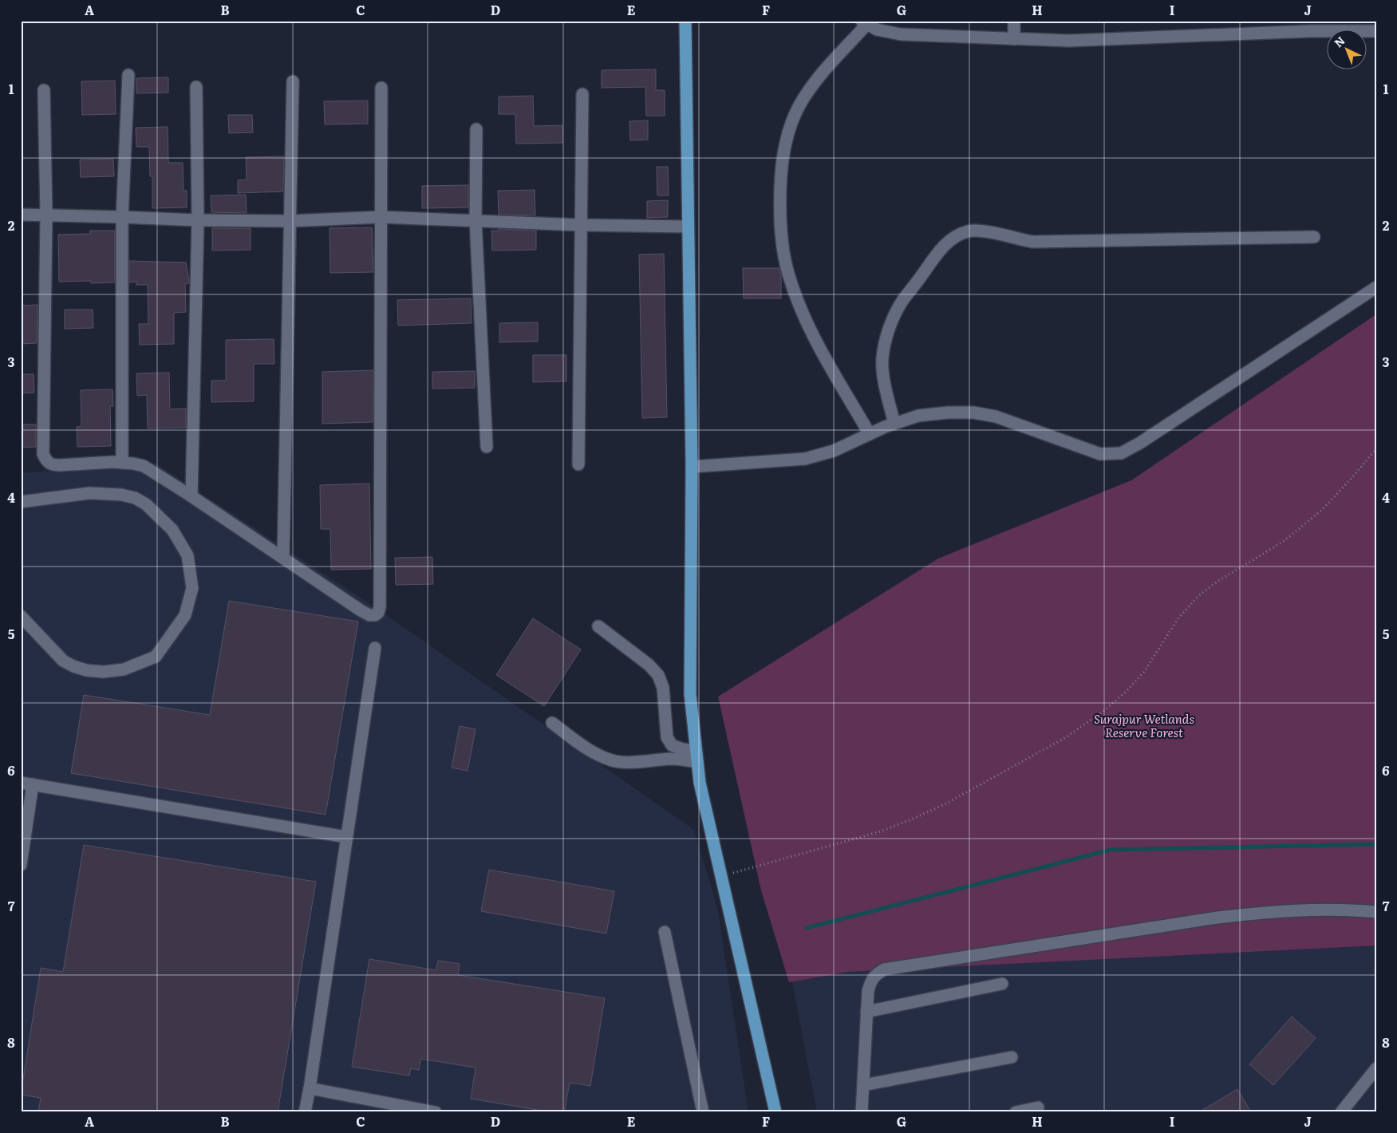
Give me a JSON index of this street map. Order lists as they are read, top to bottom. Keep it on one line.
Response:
{"parks":["Surajpur Wetlands Reserve Forest"],"north":"top left","grid":{"columns":["A","B","C","D","E","F","G","H","I","J"],"rows":["1","2","3","4","5","6","7","8"]}}
